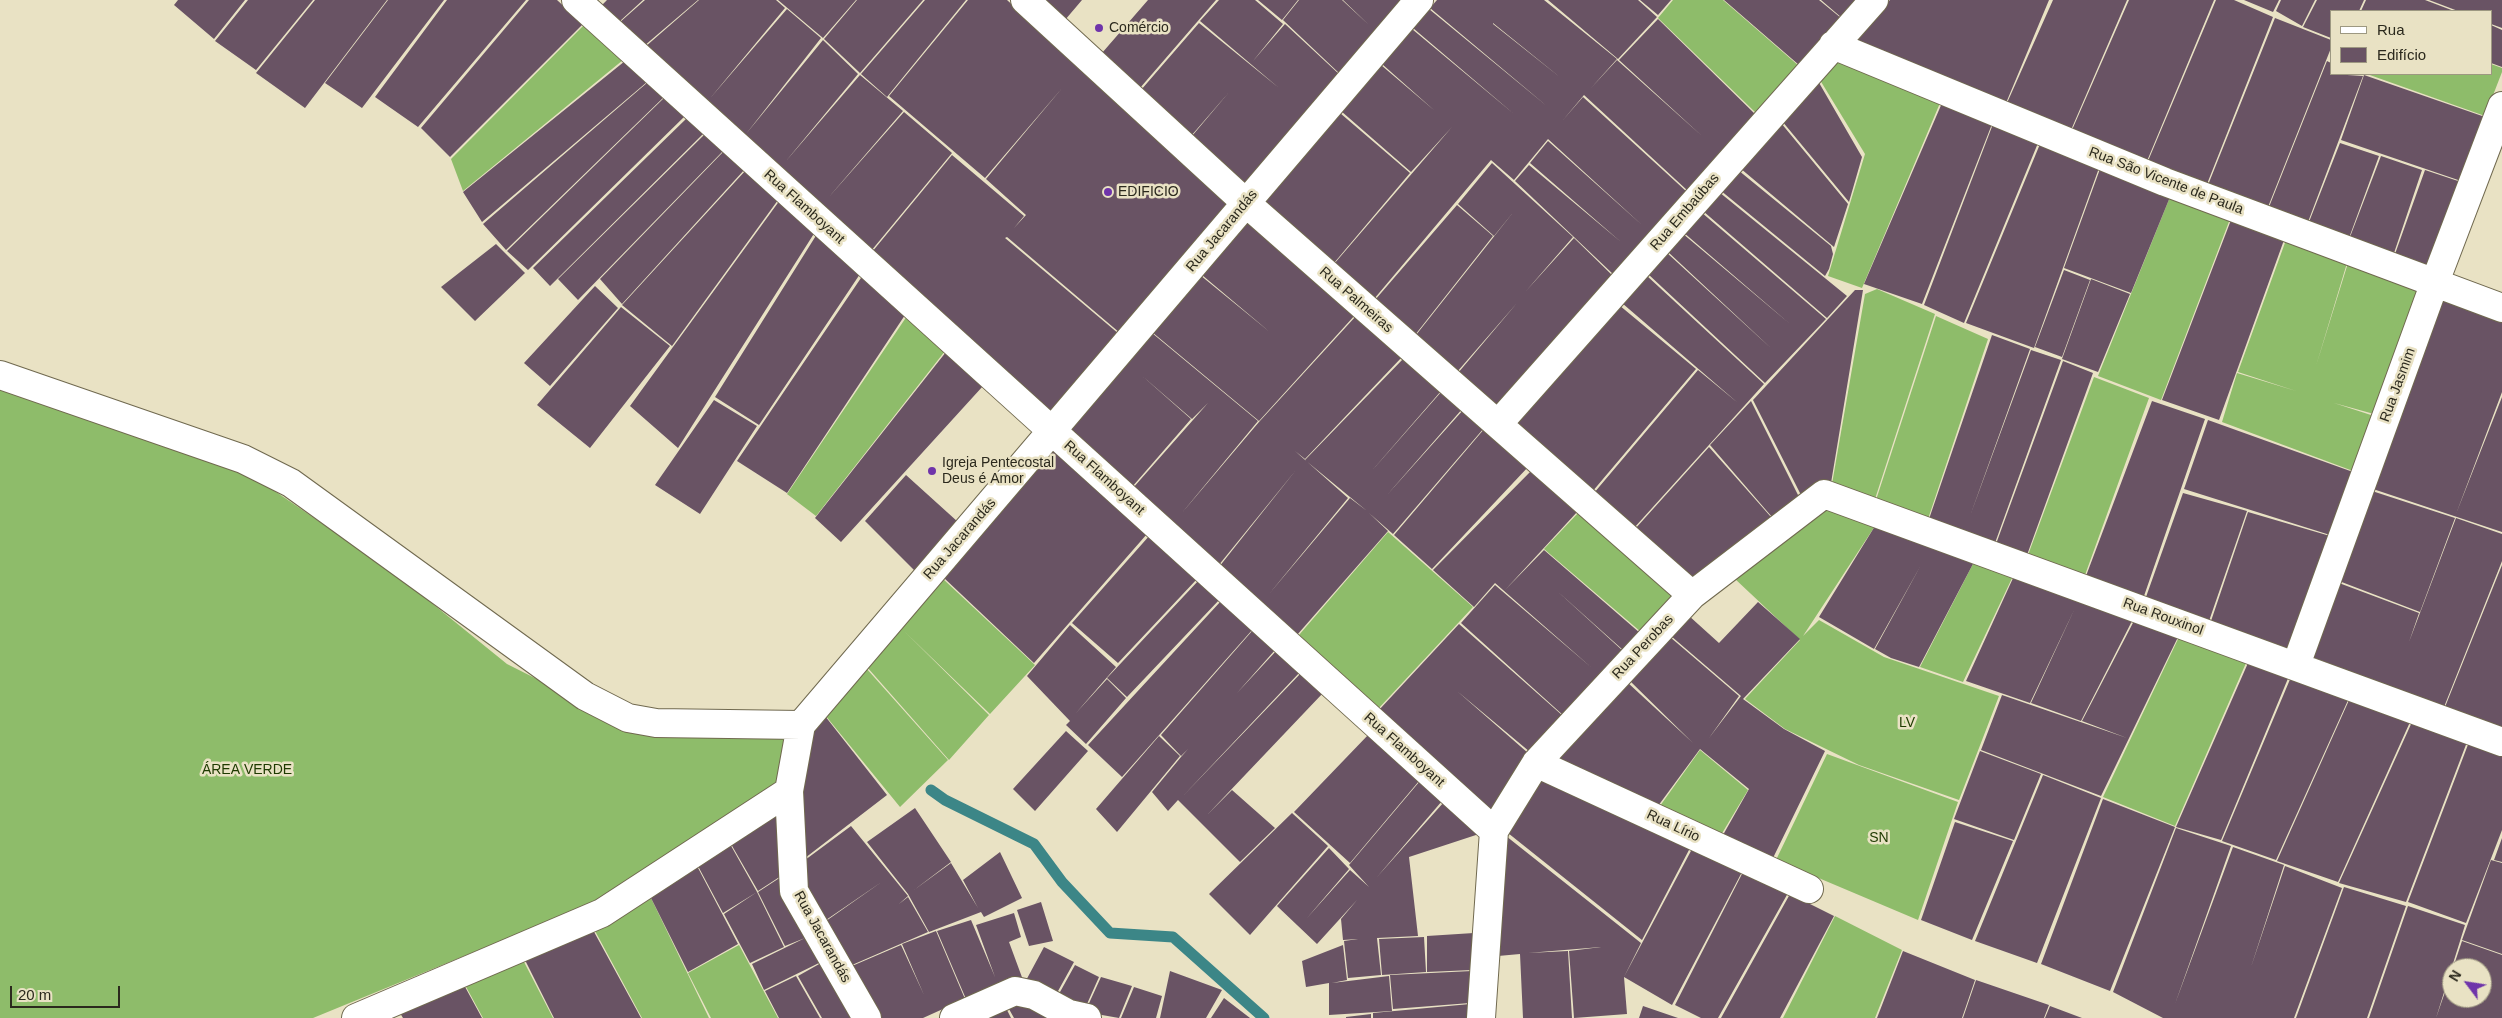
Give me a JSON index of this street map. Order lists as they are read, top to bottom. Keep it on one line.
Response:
{"streets":{"street":["Rua São Vicente de Paula","Rua Flamboyant","Rua Embaúbas","Rua Jacarandás","Rua Palmeiras","Rua Jasmim","Rua Rouxinol","Rua Perobas","Rua Lírio"]},"crossings":[["Rua São Vicente de Paula","Rua Embaúbas"],["Rua São Vicente de Paula","Rua Jasmim"],["Rua Flamboyant","Rua Jacarandás"],["Rua Flamboyant","Rua Perobas"],["Rua Embaúbas","Rua Palmeiras"],["Rua Jacarandás","Rua Palmeiras"],["Rua Palmeiras","Rua Perobas"],["Rua Jasmim","Rua Rouxinol"],["Rua Rouxinol","Rua Perobas"],["Rua Perobas","Rua Lírio"]],"parks":["LV","ÁREA VERDE","SN"],"places":["Comércio","EDIFICIO","Igreja Pentecostal Deus é Amor"],"legend":["Rua","Edifício"],"scale_bar":"20 m","north":"top left"}
